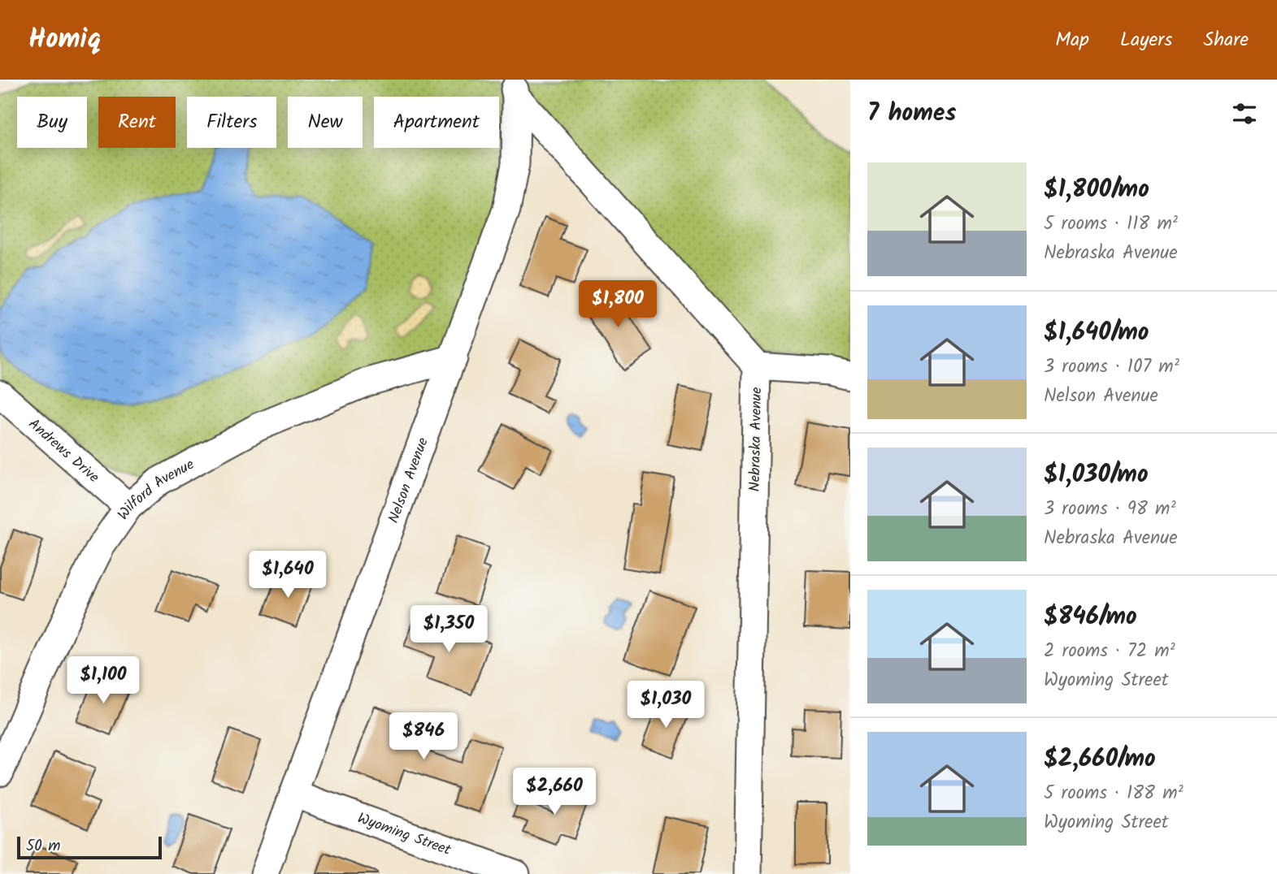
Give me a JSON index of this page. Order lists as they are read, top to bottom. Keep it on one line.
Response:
{"streets":{"street":["Nebraska Avenue","Andrews Drive","Nelson Avenue","Wilford Avenue","Wyoming Street"]},"crossings":[["Nebraska Avenue","Nelson Avenue"],["Andrews Drive","Wilford Avenue"],["Nelson Avenue","Wilford Avenue"],["Nelson Avenue","Wyoming Street"]],"scale_bar":"50 m","page":{"header":"Homiq","nav":["Map","Layers","Share"],"heading":"7 homes","chip":["Buy","Rent","Filters","New","Apartment"],"list":[{"name":"$1,800/mo","note":"5 rooms · 118 m² · Nebraska Avenue"},{"name":"$1,640/mo","note":"3 rooms · 107 m² · Nelson Avenue"},{"name":"$1,030/mo","note":"3 rooms · 98 m² · Nebraska Avenue"},{"name":"$846/mo","note":"2 rooms · 72 m² · Wyoming Street"},{"name":"$2,660/mo","note":"5 rooms · 188 m² · Wyoming Street"}],"price":["$1,800","$1,640","$1,350","$1,100","$1,030","$846","$2,660"],"scale":"50 m"}}
